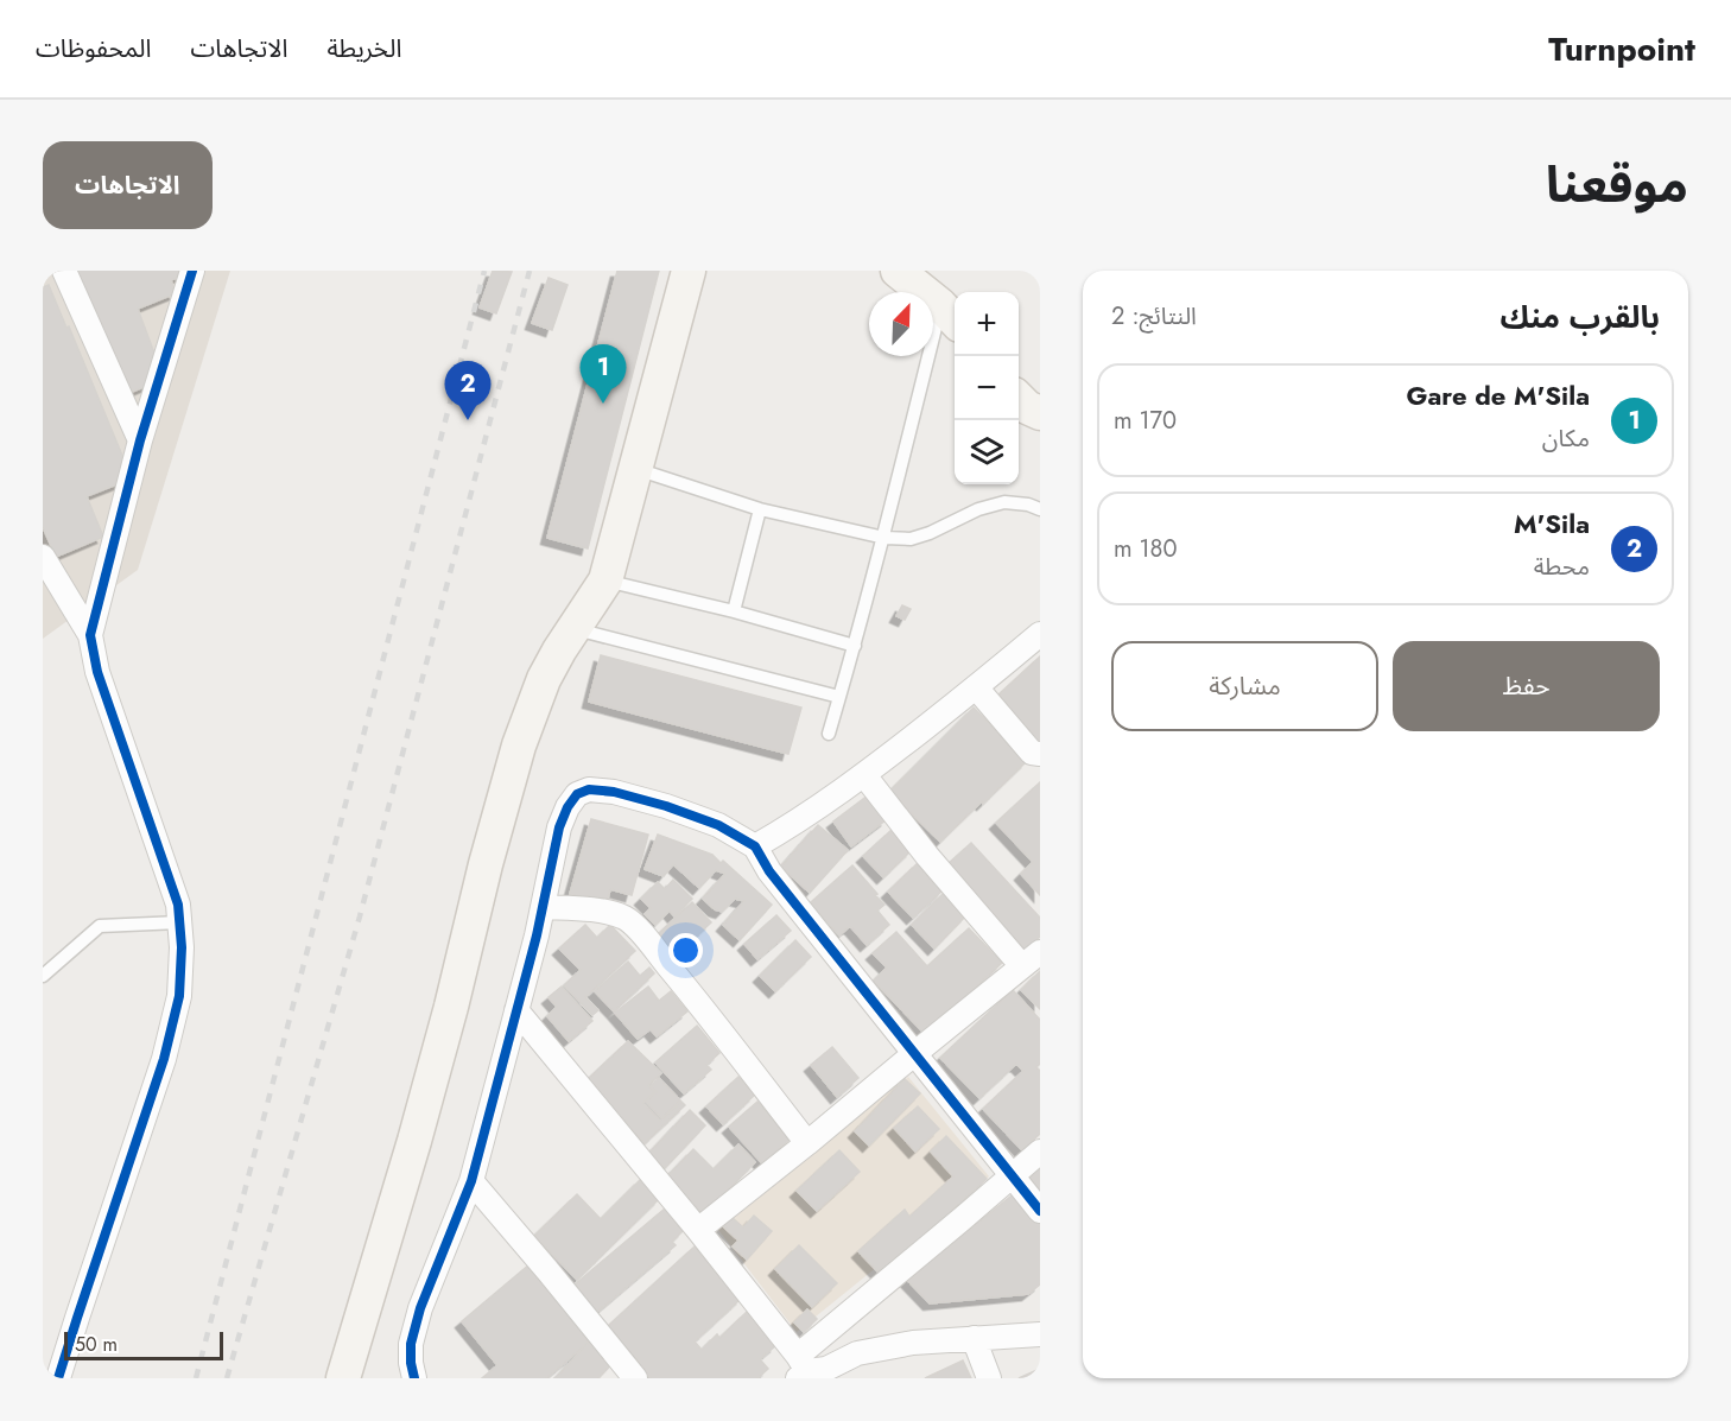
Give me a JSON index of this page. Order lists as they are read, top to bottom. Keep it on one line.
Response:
{"scale_bar":"50 m","north":"top right","page":{"header":"Turnpoint","nav":["الخريطة","الاتجاهات","المحفوظات"],"title":"موقعنا","buttons":["الاتجاهات",["حفظ","مشاركة"]],"heading":["بالقرب منك","النتائج: 2"],"map_buttons":["+","−"],"pins":["1","2"],"list":[{"mark":"1","name":"Gare de M'Sila","note":"مكان","value":"170 m"},{"mark":"2","name":"M'Sila","note":"محطة","value":"180 m"}],"scale":"50 m"}}
